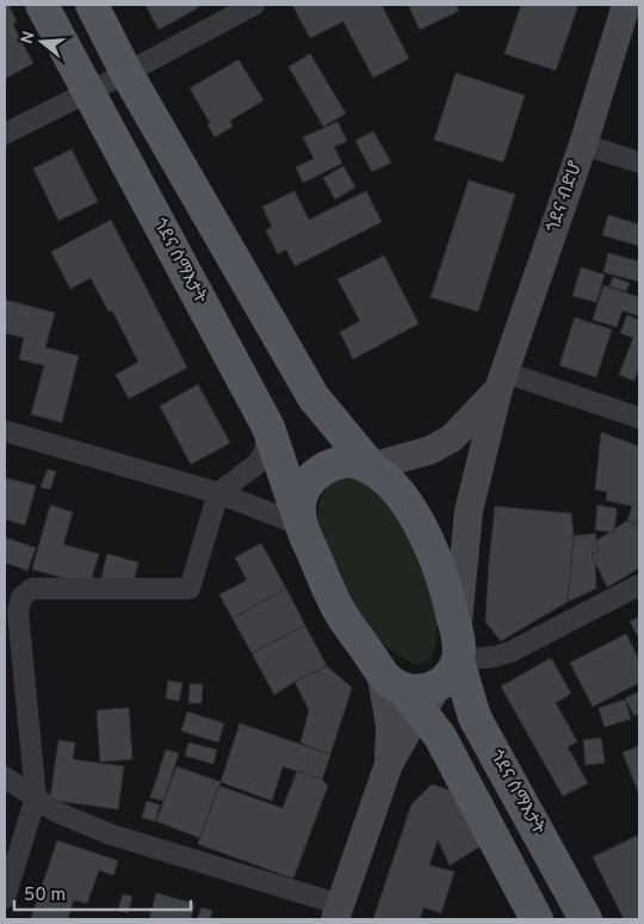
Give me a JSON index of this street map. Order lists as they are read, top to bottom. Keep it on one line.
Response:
{"streets":{"main road":["ጎደና ብድሆ","ጎደና ሰማእታት"]},"crossings":[["ጎደና ብድሆ","ጎደና ሰማእታት"]],"scale_bar":"50 m","north":"left"}
